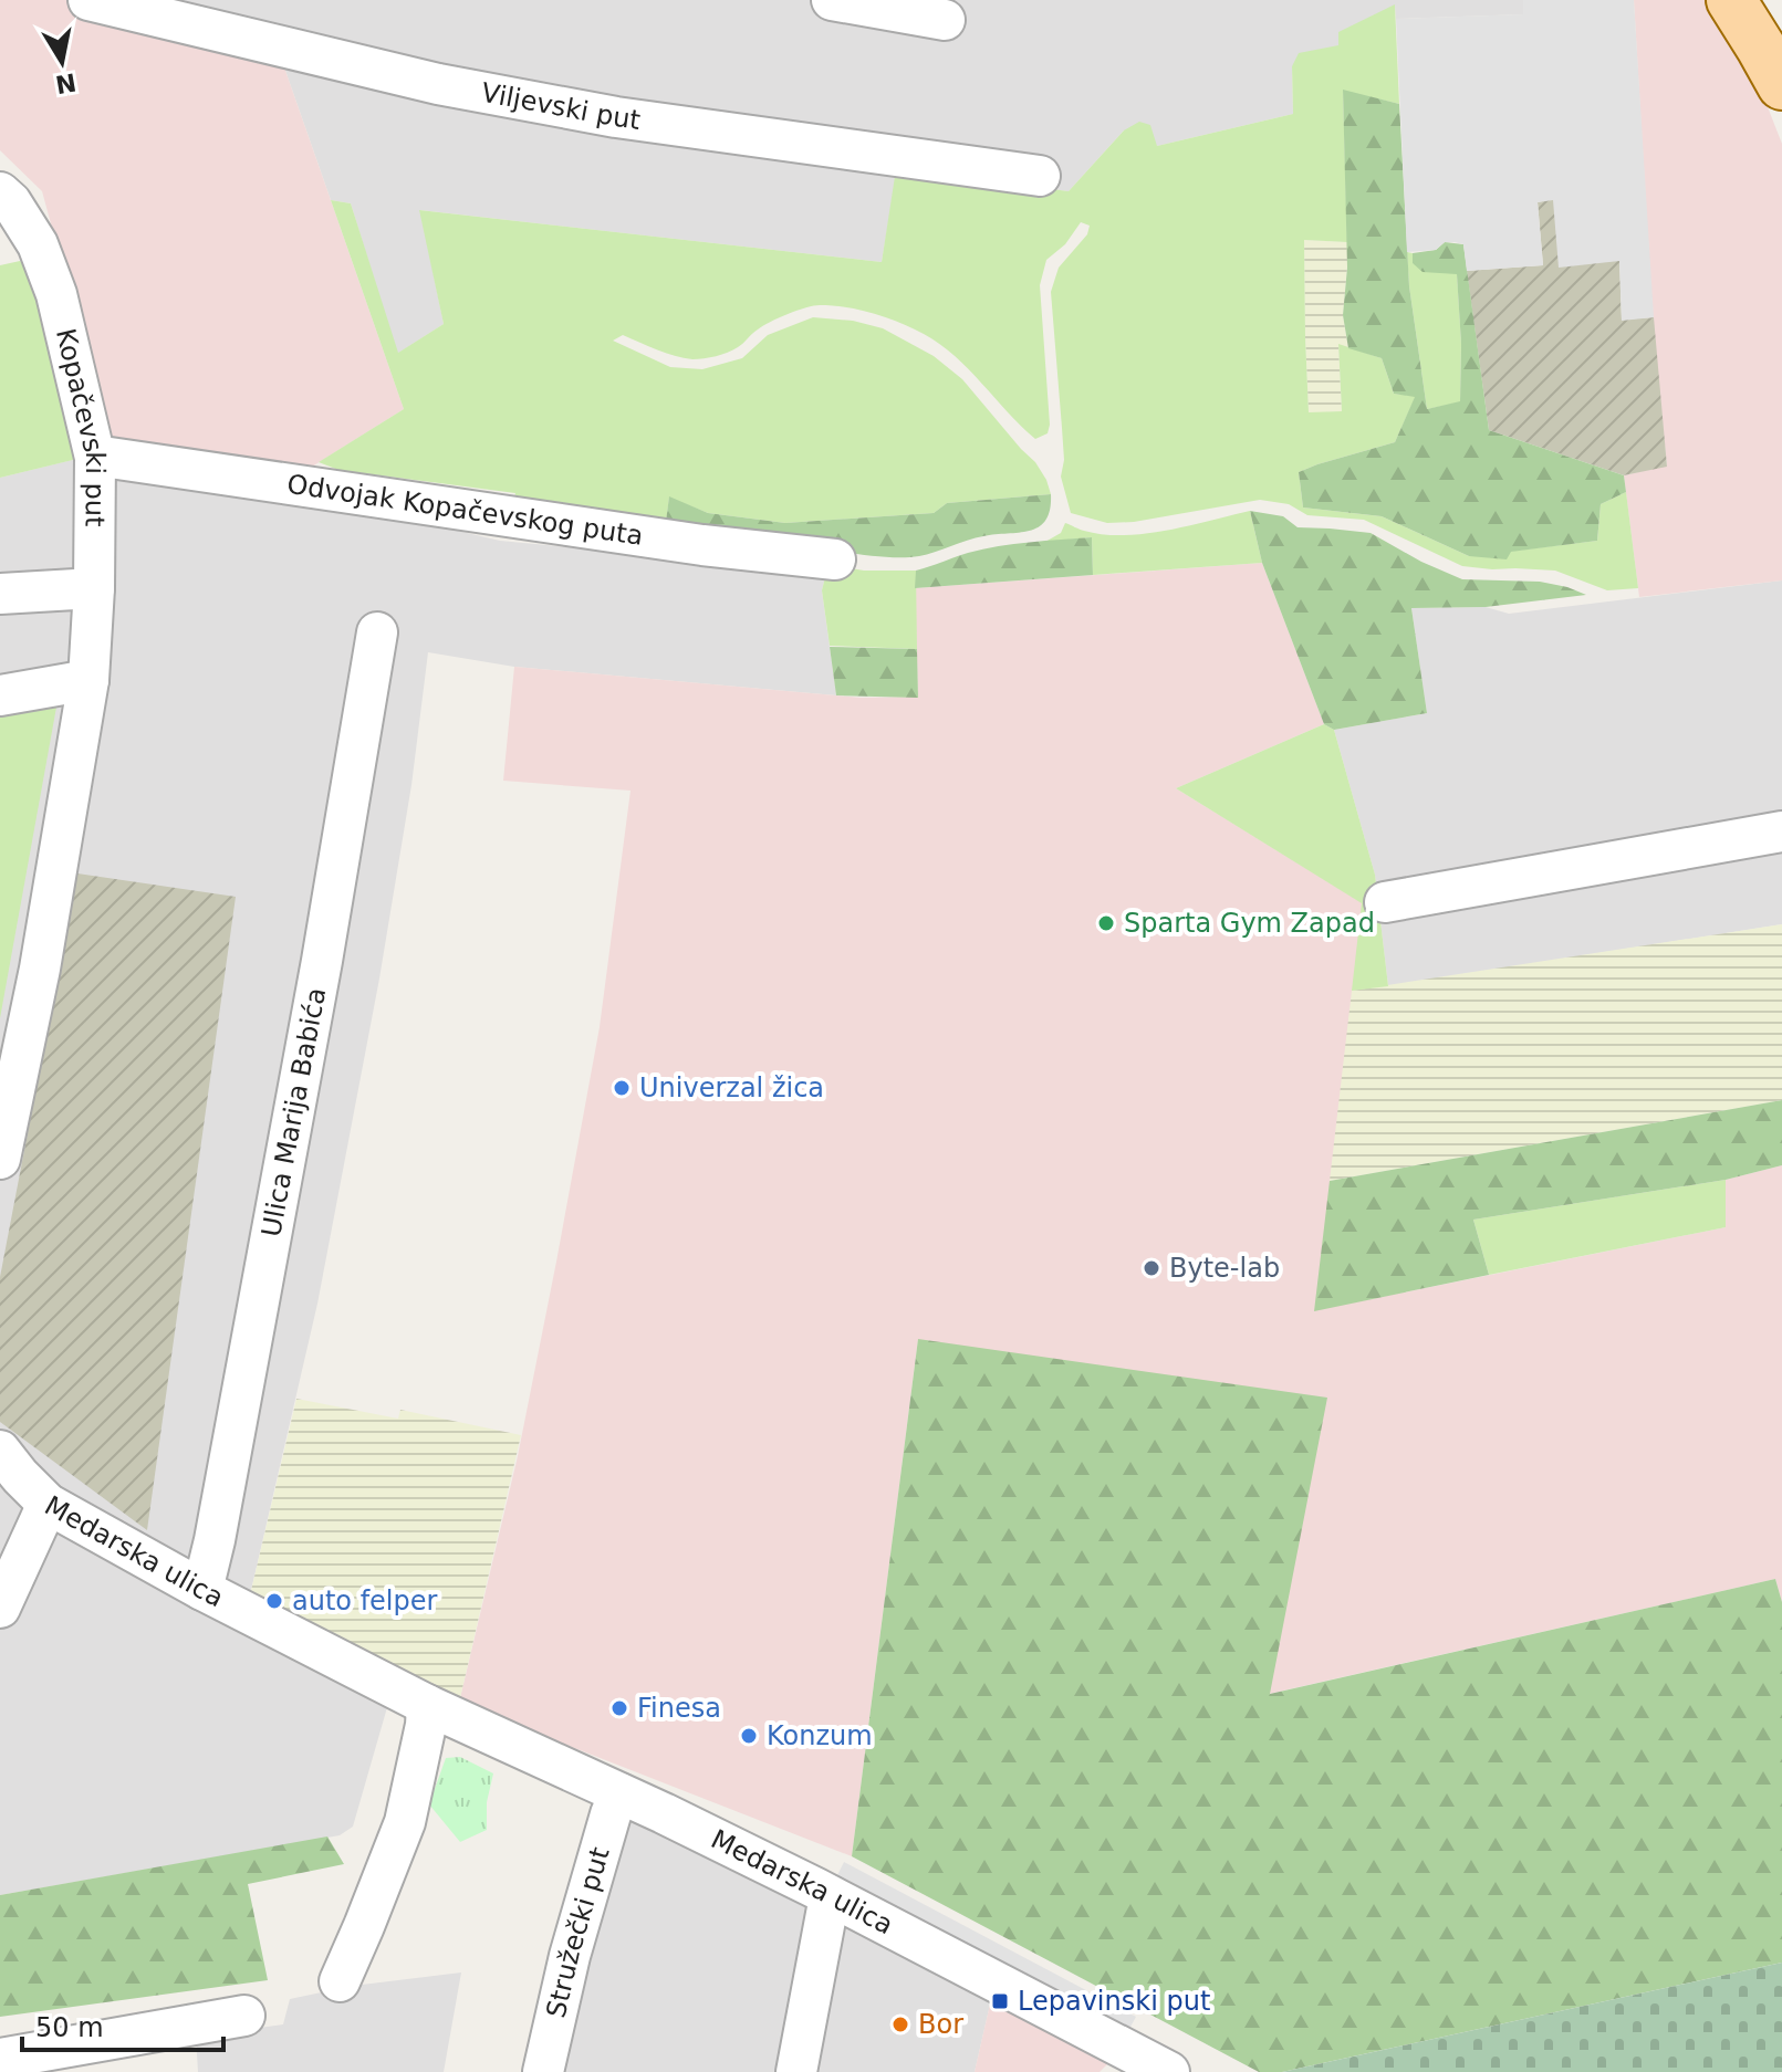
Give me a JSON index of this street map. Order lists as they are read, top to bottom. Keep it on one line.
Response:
{"streets":{"street":["Viljevski put","Kopačevski put","Odvojak Kopačevskog puta","Ulica Marija Babića","Medarska ulica","Stružečki put"]},"crossings":[["Kopačevski put","Odvojak Kopačevskog puta"],["Ulica Marija Babića","Medarska ulica"],["Medarska ulica","Stružečki put"]],"places":{"other":["Sparta Gym Zapad","Univerzal žica","Byte-lab","auto felper","Finesa","Konzum","Bor"],"transit":["Lepavinski put"]},"scale_bar":"50 m","north":"bottom"}
